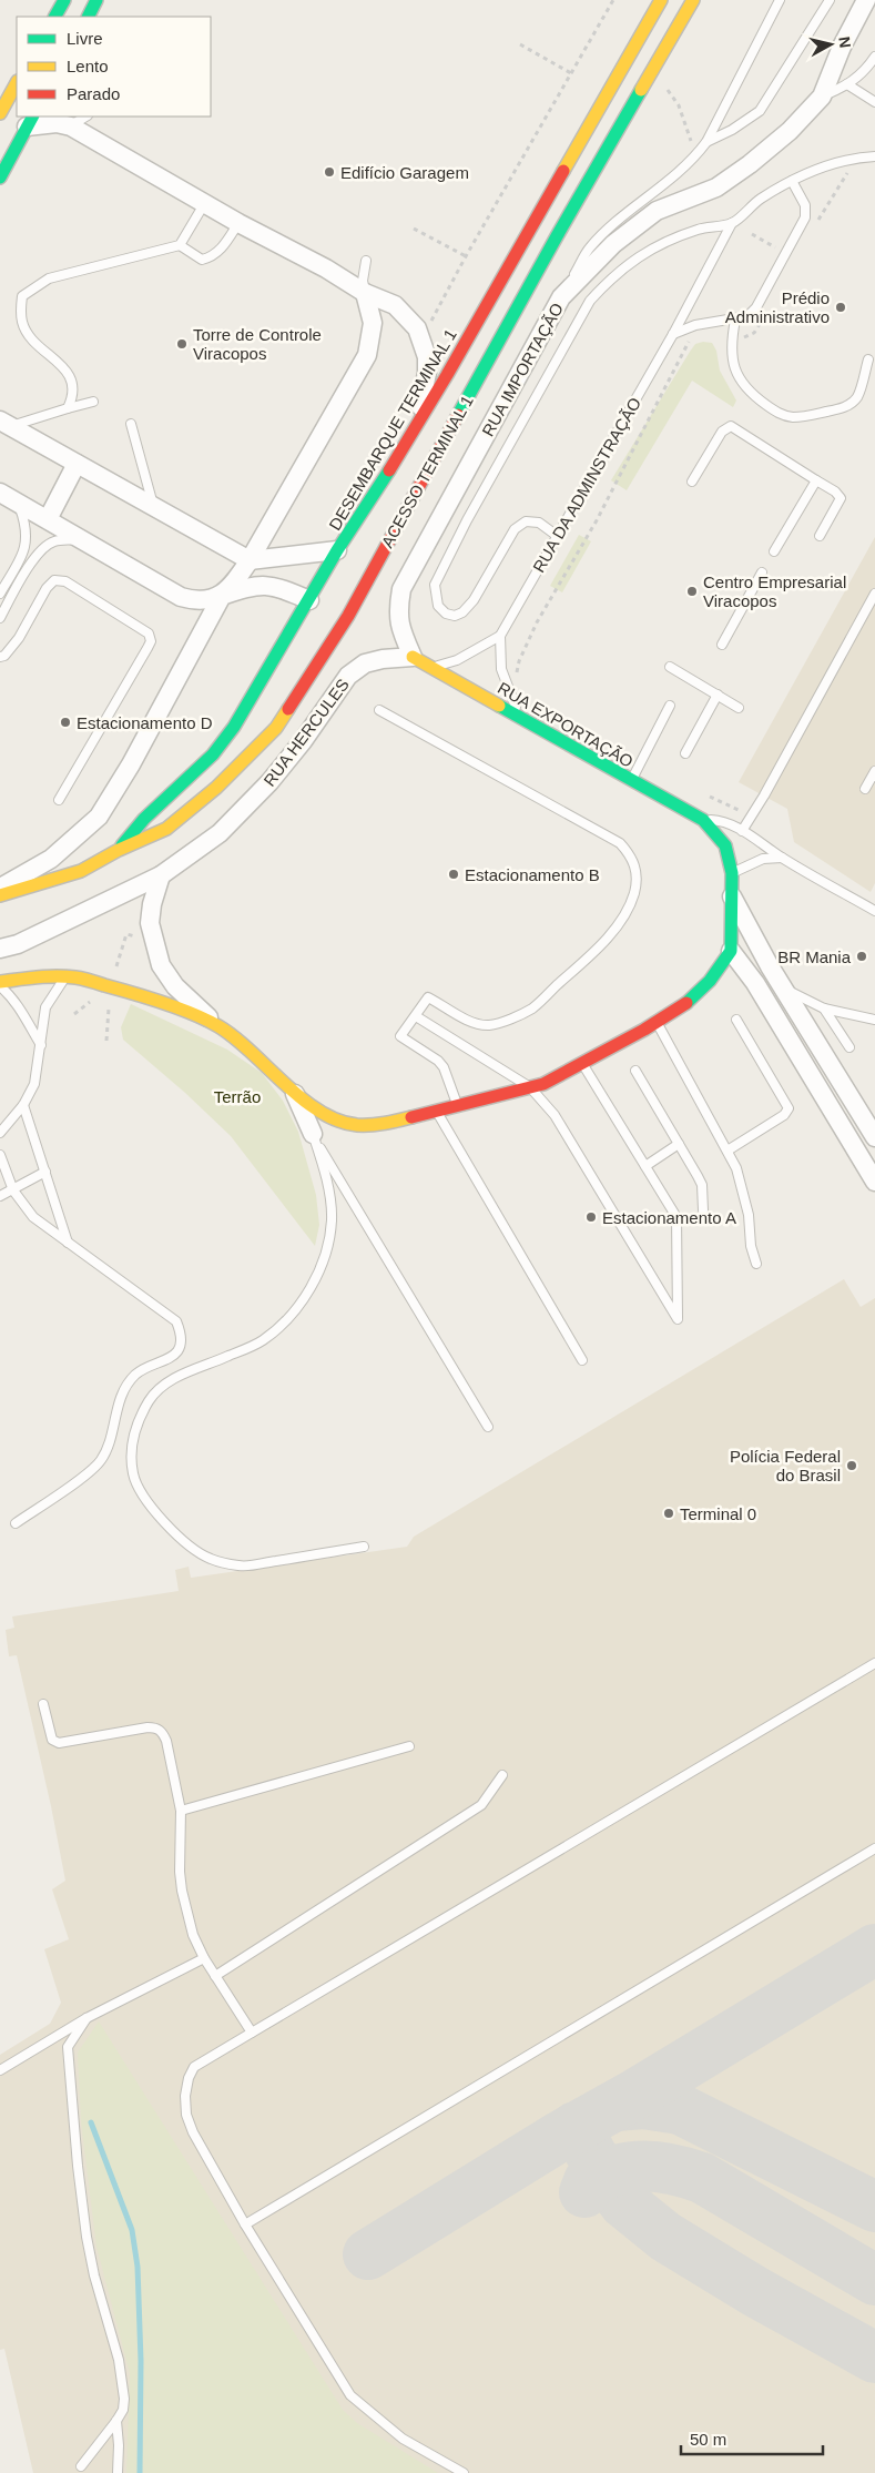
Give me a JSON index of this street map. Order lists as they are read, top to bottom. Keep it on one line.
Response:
{"streets":{"main road":["DESEMBARQUE TERMINAL 1","ACESSO TERMINAL 1","RUA EXPORTAÇÃO"],"street":["RUA IMPORTAÇÃO","RUA HERCULES"],"lane":["RUA DA ADMINSTRAÇÃO"]},"crossings":[["RUA IMPORTAÇÃO","RUA EXPORTAÇÃO"],["RUA IMPORTAÇÃO","RUA HERCULES"],["DESEMBARQUE TERMINAL 1","ACESSO TERMINAL 1"],["RUA EXPORTAÇÃO","RUA HERCULES"]],"parks":["Terrão"],"places":["Edifício Garagem","Prédio Administrativo","Torre de Controle Viracopos","Centro Empresarial Viracopos","Estacionamento D","Estacionamento B","BR Mania","Estacionamento A","Polícia Federal do Brasil","Terminal 0"],"legend":["Livre","Lento","Parado"],"scale_bar":"50 m","north":"right"}
